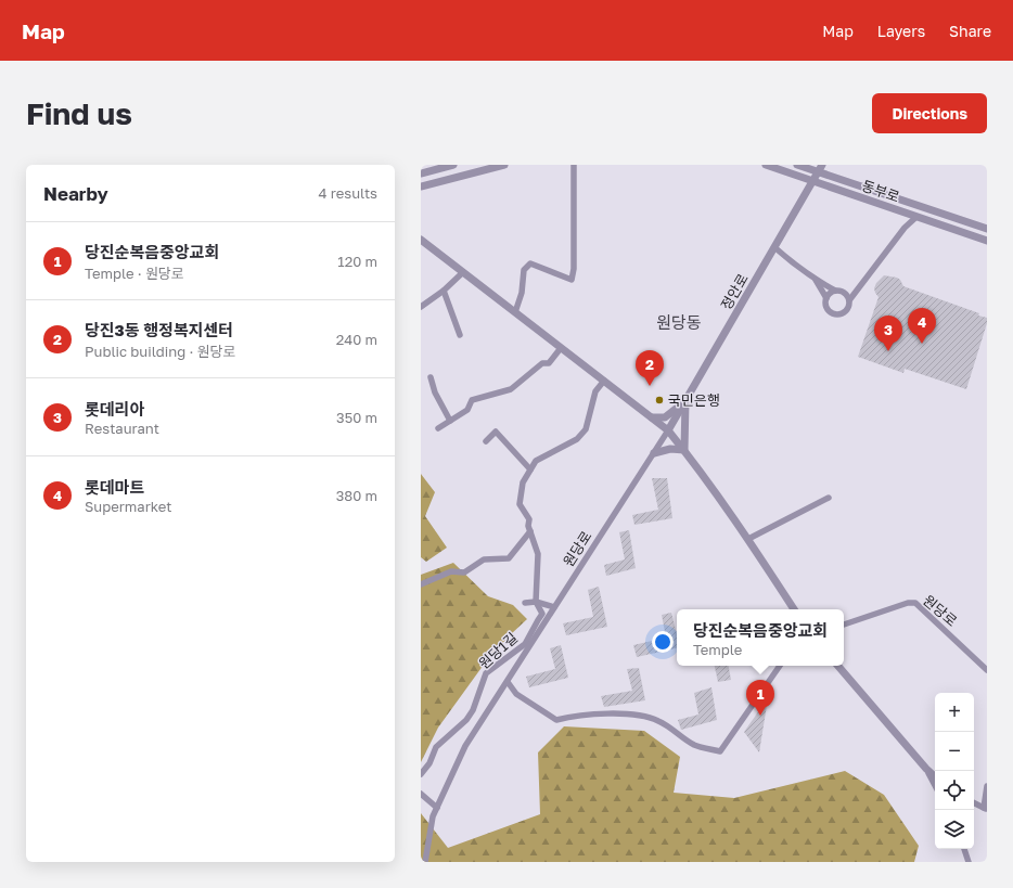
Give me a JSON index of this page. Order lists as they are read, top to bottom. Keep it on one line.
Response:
{"streets":{"street":["동부로","정안로","원당로","원당1길"]},"crossings":[["동부로","정안로"],["정안로","원당로"]],"districts":["원당동"],"places":["국민은행"],"page":{"header":"Map","nav":["Map","Layers","Share"],"buttons":"Directions","title":"Find us","heading":["Nearby","4 results"],"list":[{"mark":"1","name":"당진순복음중앙교회","note":"Temple · 원당로","value":"120 m"},{"mark":"2","name":"당진3동 행정복지센터","note":"Public building · 원당로","value":"240 m"},{"mark":"3","name":"롯데리아","note":"Restaurant","value":"350 m"},{"mark":"4","name":"롯데마트","note":"Supermarket","value":"380 m"}],"pins":["4","3","2","1"],"popup":["당진순복음중앙교회","Temple"],"map_buttons":["+","−"]}}
